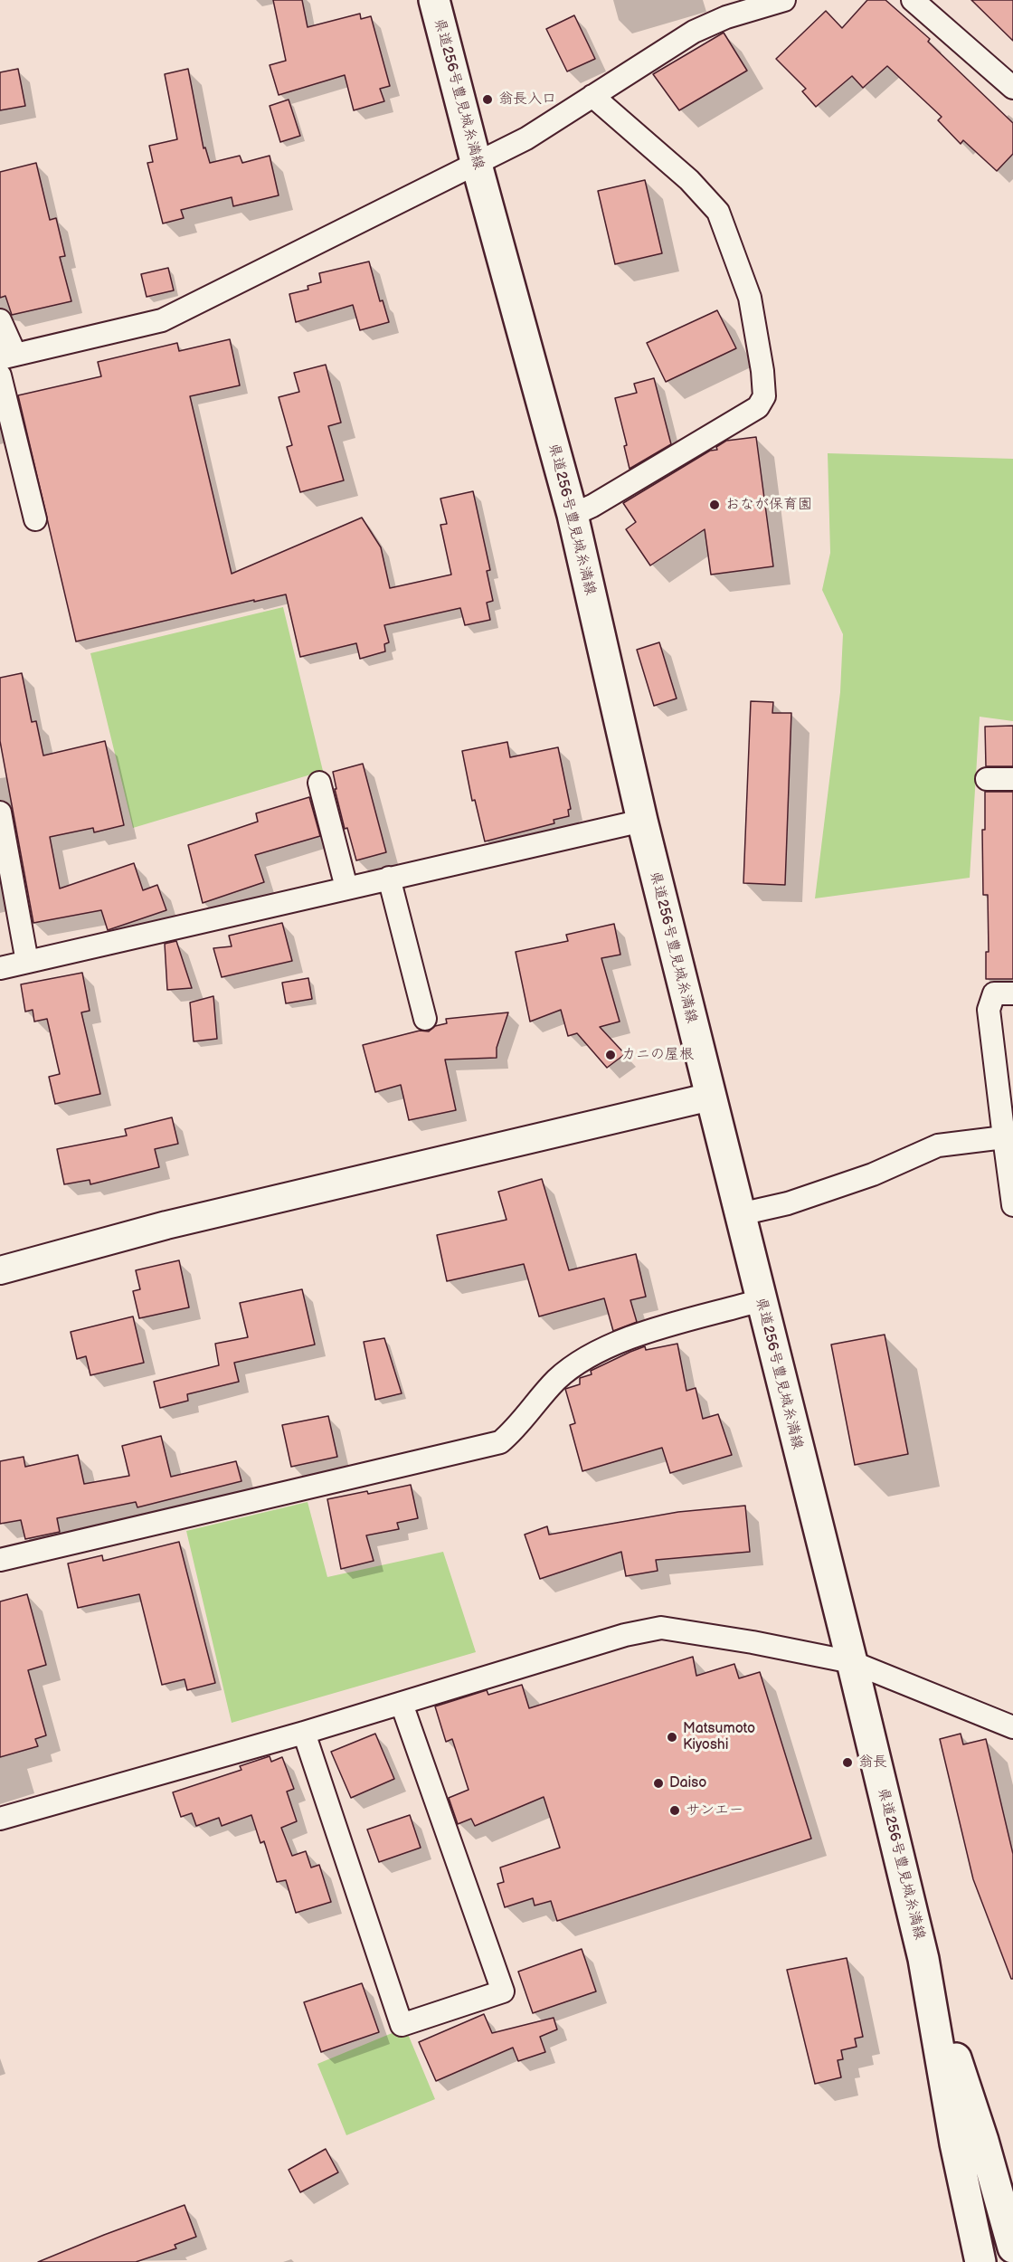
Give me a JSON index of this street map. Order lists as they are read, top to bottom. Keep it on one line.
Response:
{"streets":{"main road":["県道256号豊見城糸満線"]},"places":["翁長入口","おなが保育園","カニの屋根","Matsumoto Kiyoshi","翁長","Daiso","サンエー"]}
